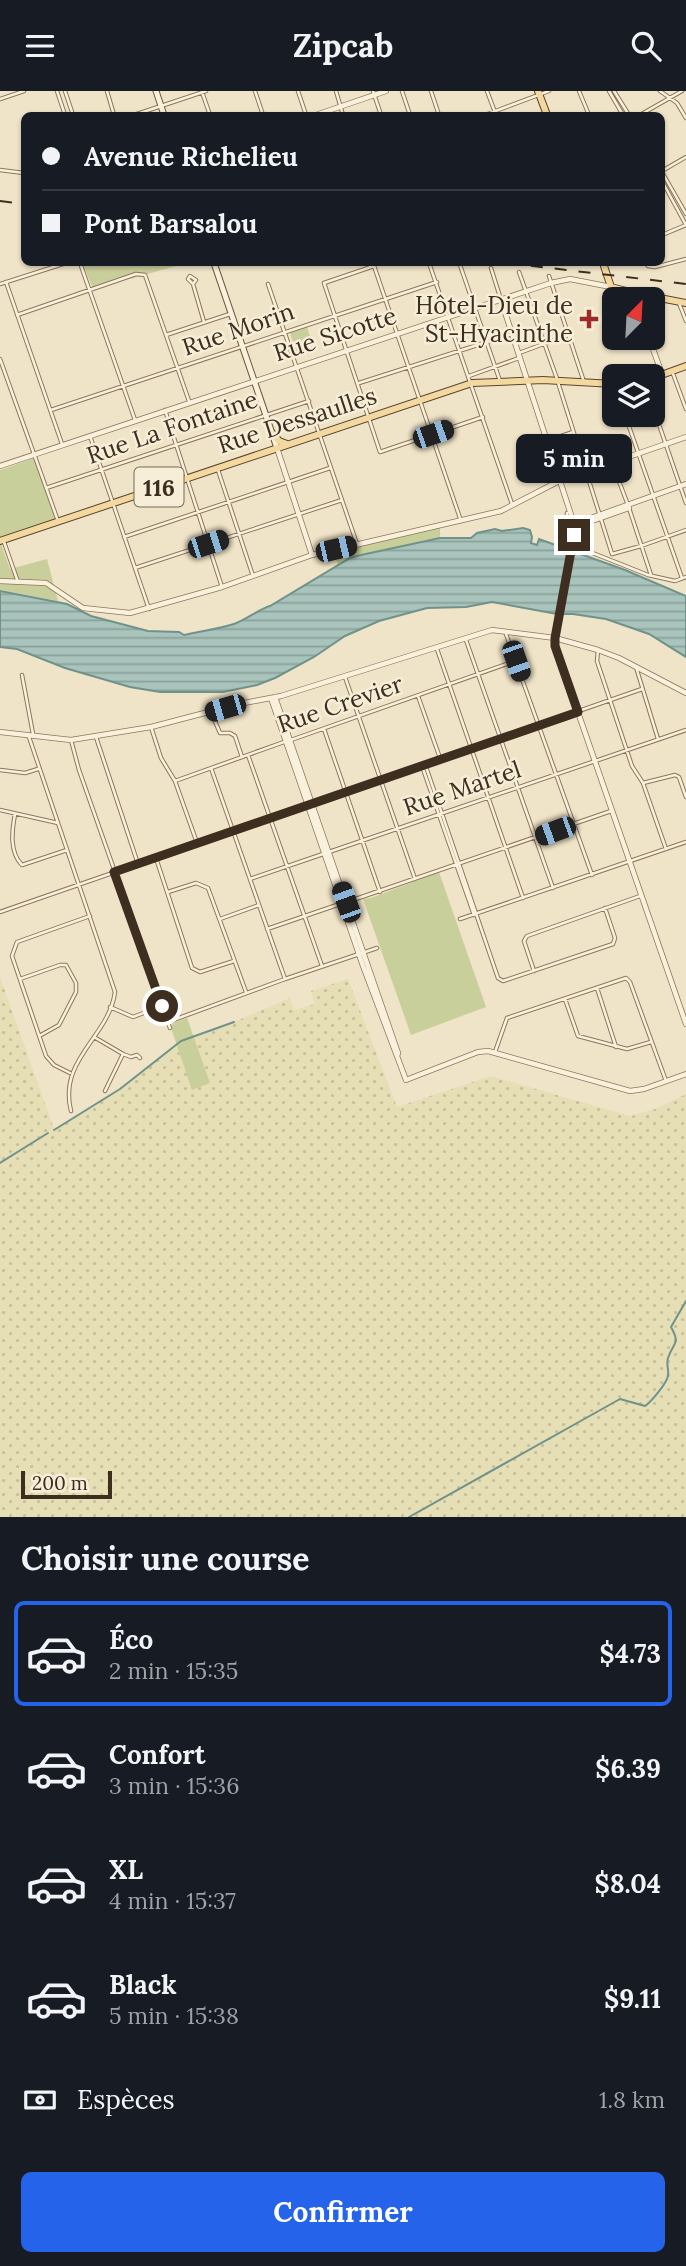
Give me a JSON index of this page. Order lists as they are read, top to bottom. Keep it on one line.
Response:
{"streets":{"main road":["Rue Dessaulles","116"],"street":["Rue Morin","Rue Sicotte","Rue La Fontaine","Rue Crevier","Rue Martel"]},"places":{"health":["Hôtel-Dieu de St-Hyacinthe"]},"scale_bar":"200 m","north":"top right","page":{"header":"Zipcab","banner":["Avenue Richelieu","Pont Barsalou"],"bubble":"5 min","scale":"200 m","heading":"Choisir une course","list":[{"name":"Éco","note":"2 min · 15:35","value":"$4.73"},{"name":"Confort","note":"3 min · 15:36","value":"$6.39"},{"name":"XL","note":"4 min · 15:37","value":"$8.04"},{"name":"Black","note":"5 min · 15:38","value":"$9.11"}],"pay":["Espèces","1.8 km"],"buttons":"Confirmer"}}
